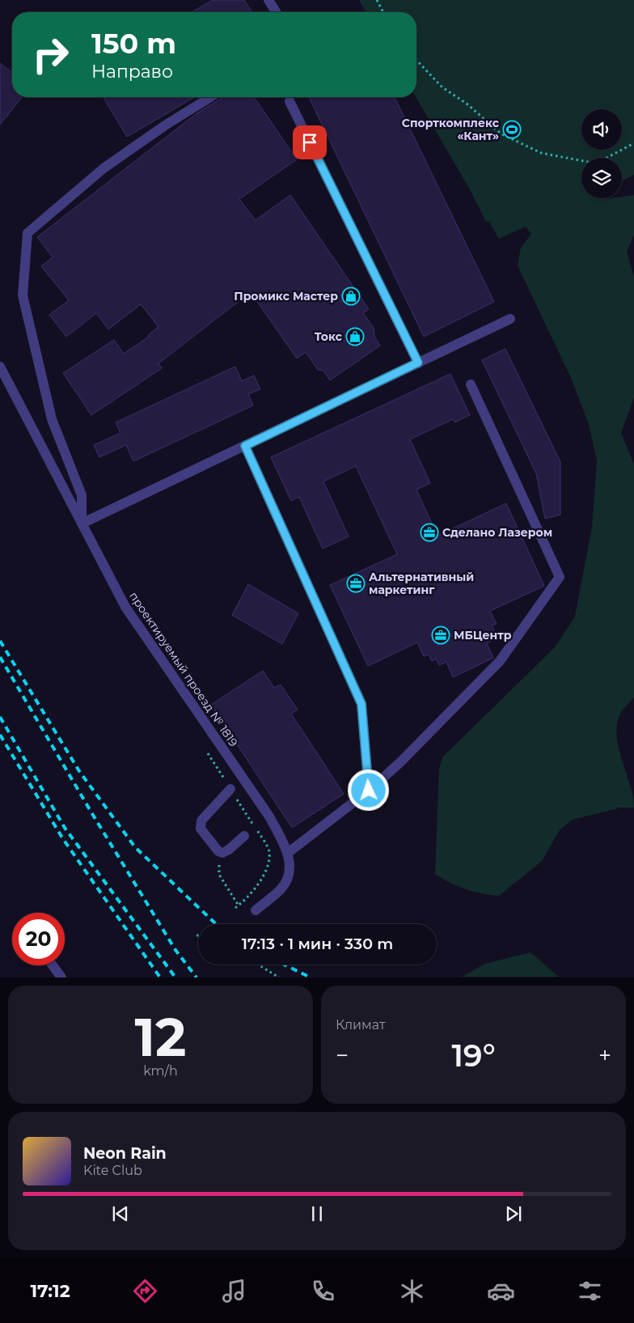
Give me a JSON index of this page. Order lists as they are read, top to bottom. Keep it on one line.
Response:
{"streets":{"street":["проектируемый проезд № 1819"]},"places":{"sports":["Спорткомплекс «Кант»"],"shop":["Промикс Мастер","Токс"],"office":["Сделано Лазером","Альтернативный маркетинг","МБЦентр"]},"page":{"turn":["150 m","Направо"],"limit":"20","trip":"17:13 · 1 мин · 330 m","tile":[["12","km/h"],"Климат"],"heat":["−","19°","+"],"song":["Neon Rain","Kite Club"],"tabs":"17:12"}}
